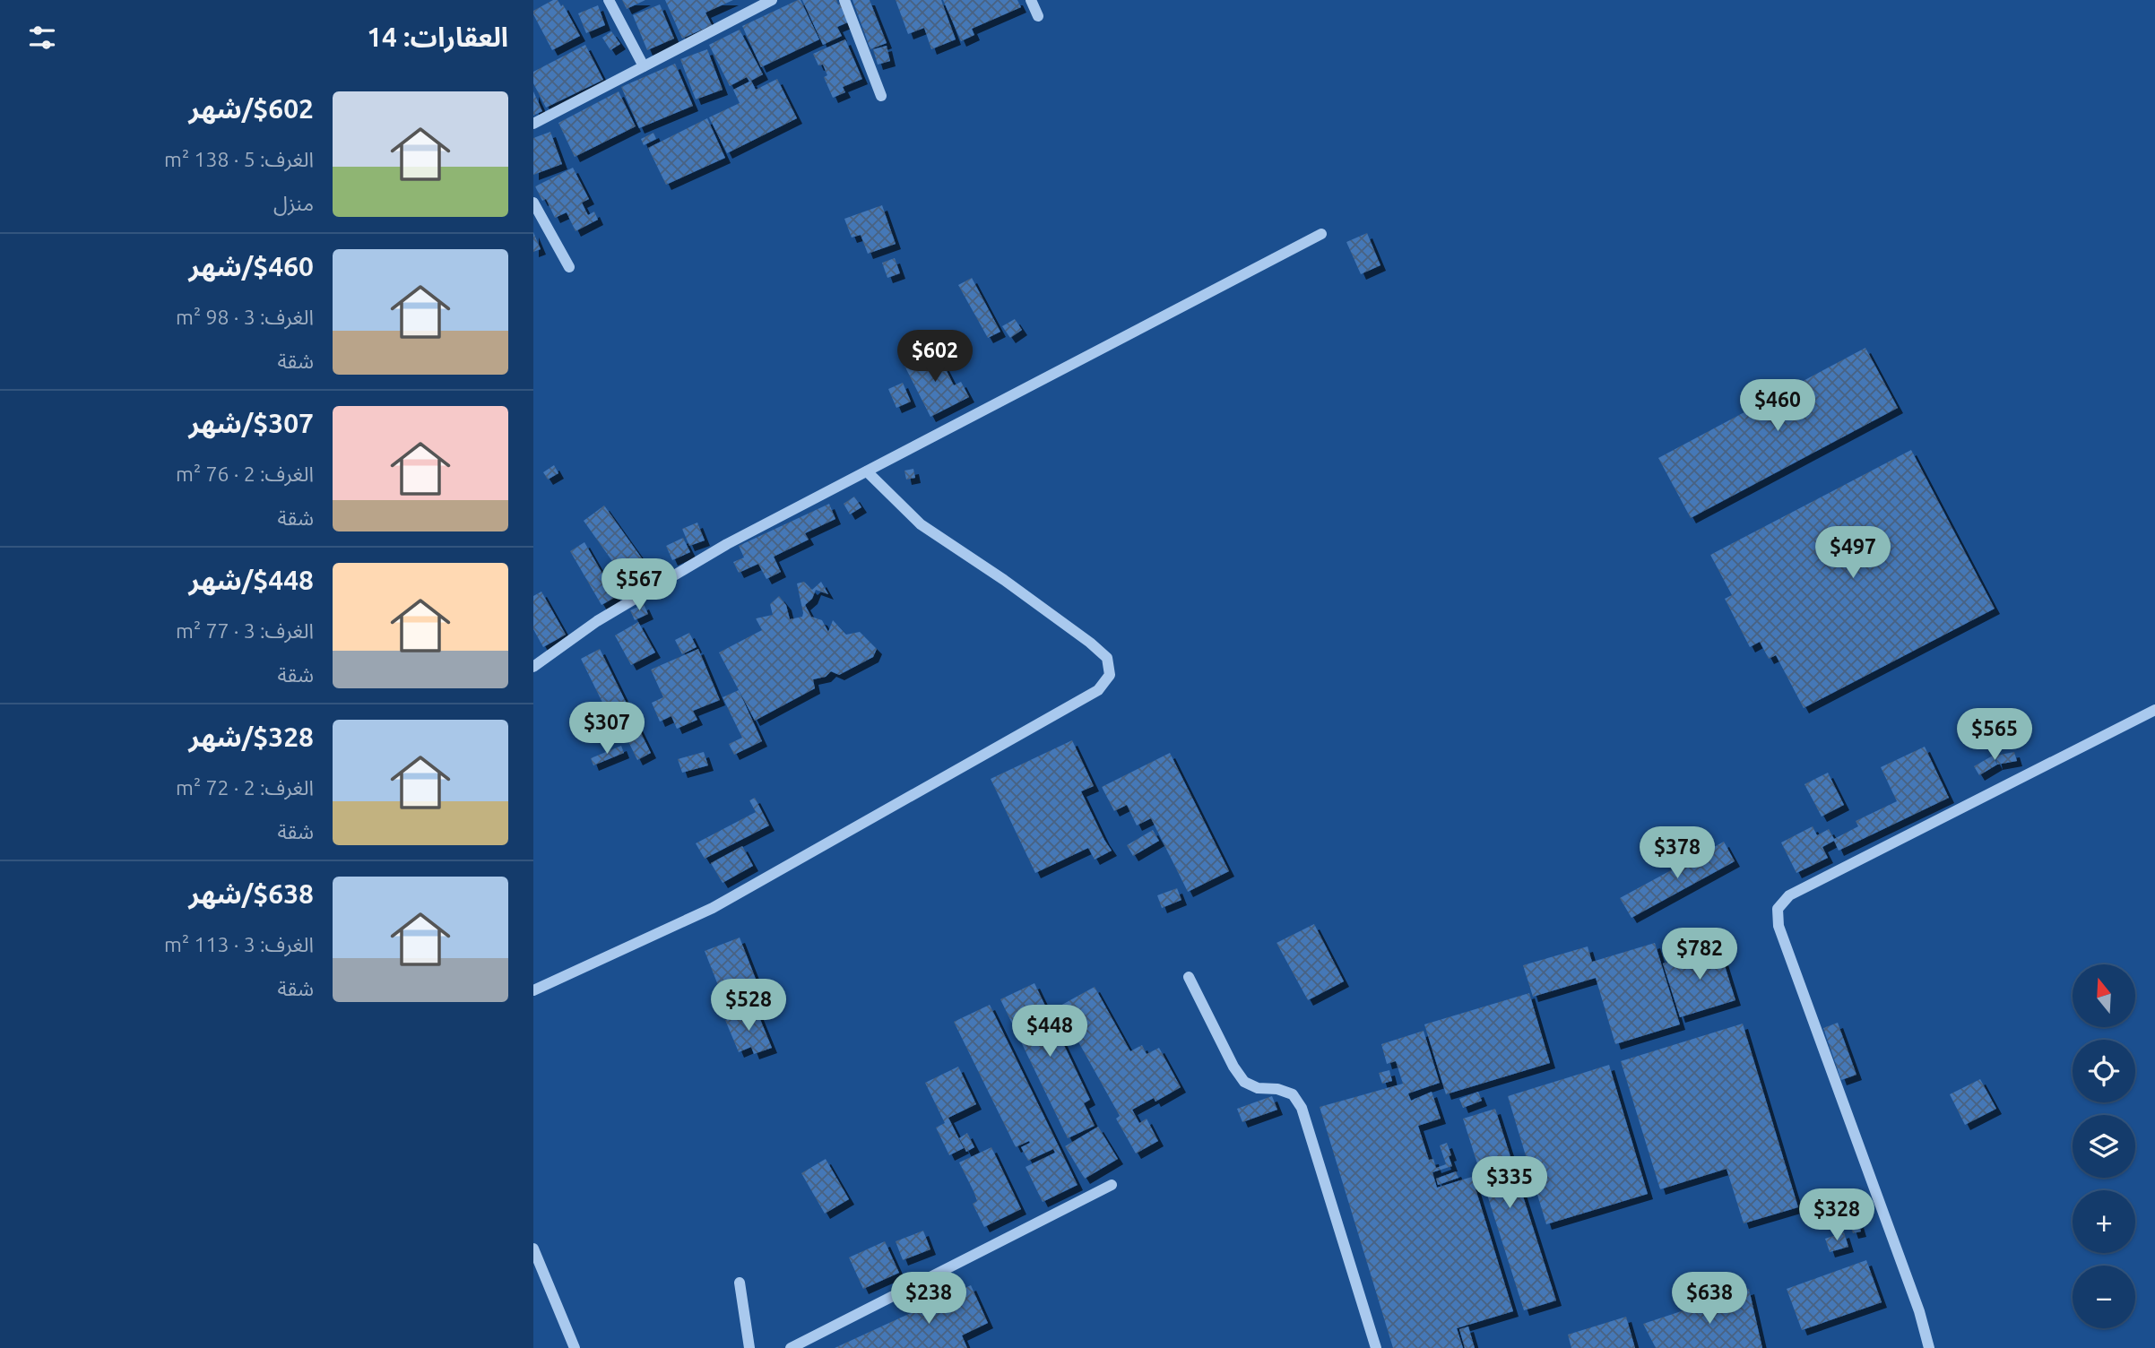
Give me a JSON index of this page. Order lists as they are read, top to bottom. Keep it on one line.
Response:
{"north":"top","page":{"heading":"العقارات: 14","list":[{"name":"$602/شهر","note":"الغرف: 5 · 138 m² · منزل"},{"name":"$460/شهر","note":"الغرف: 3 · 98 m² · شقة"},{"name":"$307/شهر","note":"الغرف: 2 · 76 m² · شقة"},{"name":"$448/شهر","note":"الغرف: 3 · 77 m² · شقة"},{"name":"$328/شهر","note":"الغرف: 2 · 72 m² · شقة"},{"name":"$638/شهر","note":"الغرف: 3 · 113 m² · شقة"}],"price":["$602","$460","$497","$567","$307","$565","$378","$782","$528","$448","$335","$328","$238","$638"],"map_buttons":["+","−"]}}
